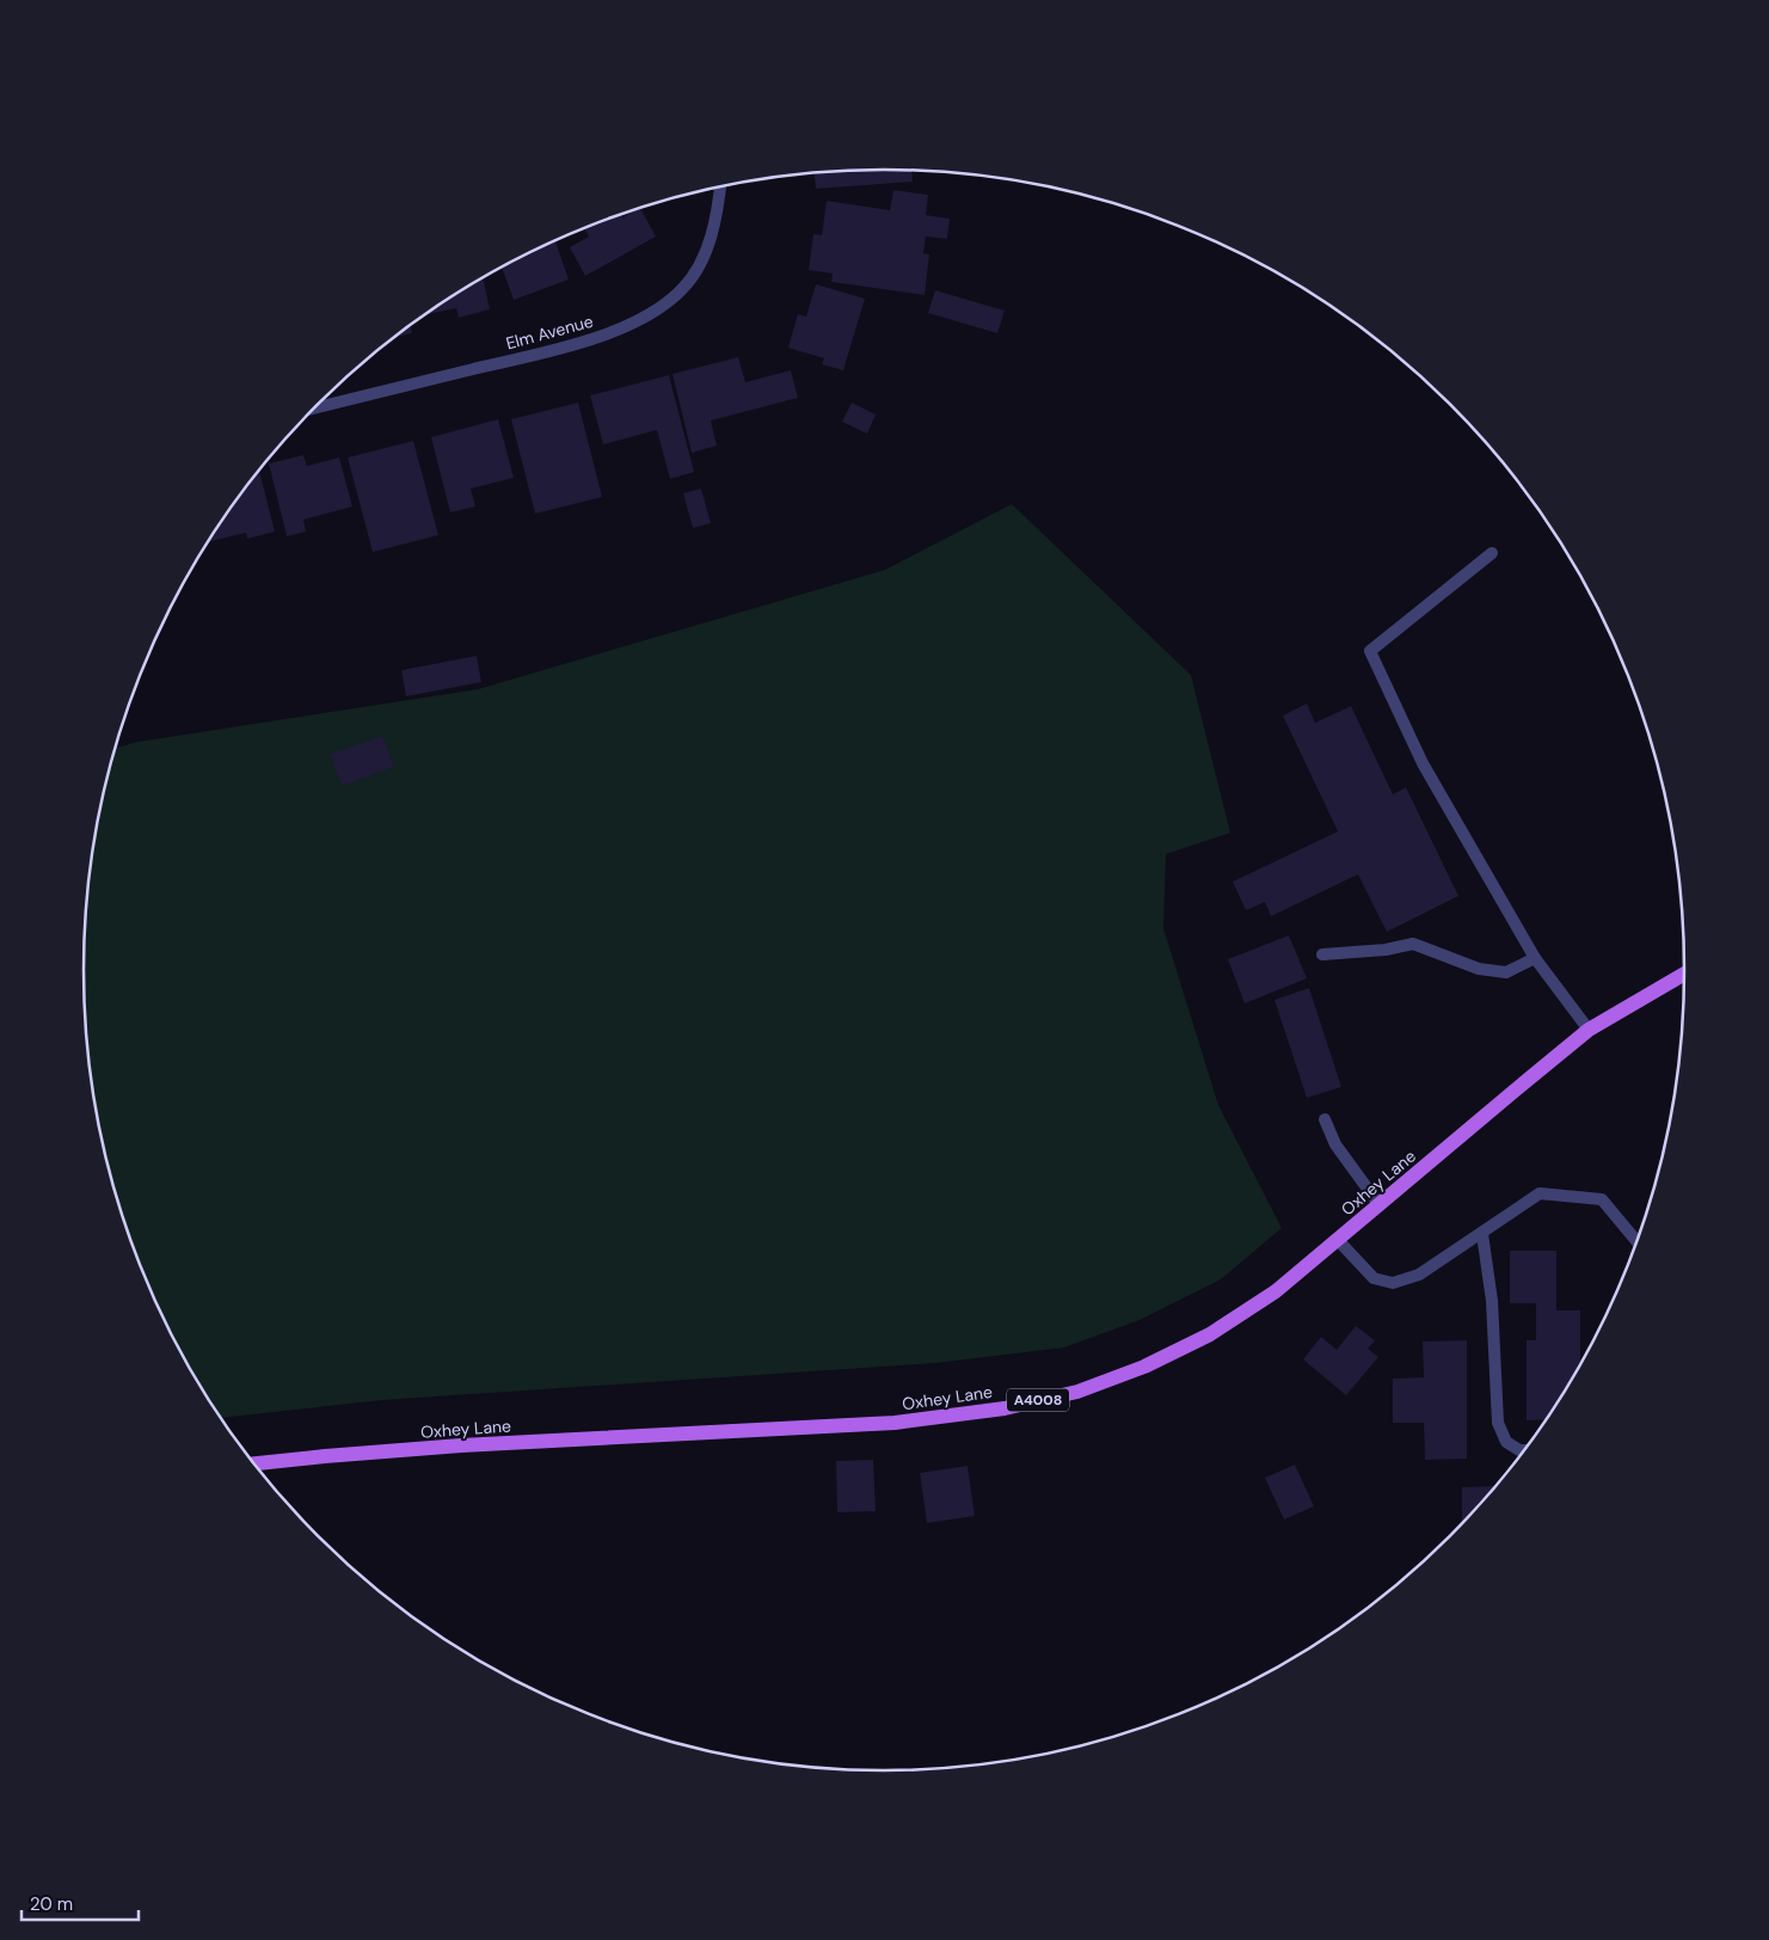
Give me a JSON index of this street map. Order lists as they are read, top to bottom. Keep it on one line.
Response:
{"streets":{"main road":["Oxhey Lane","A4008"],"street":["Elm Avenue"]},"scale_bar":"20 m"}
